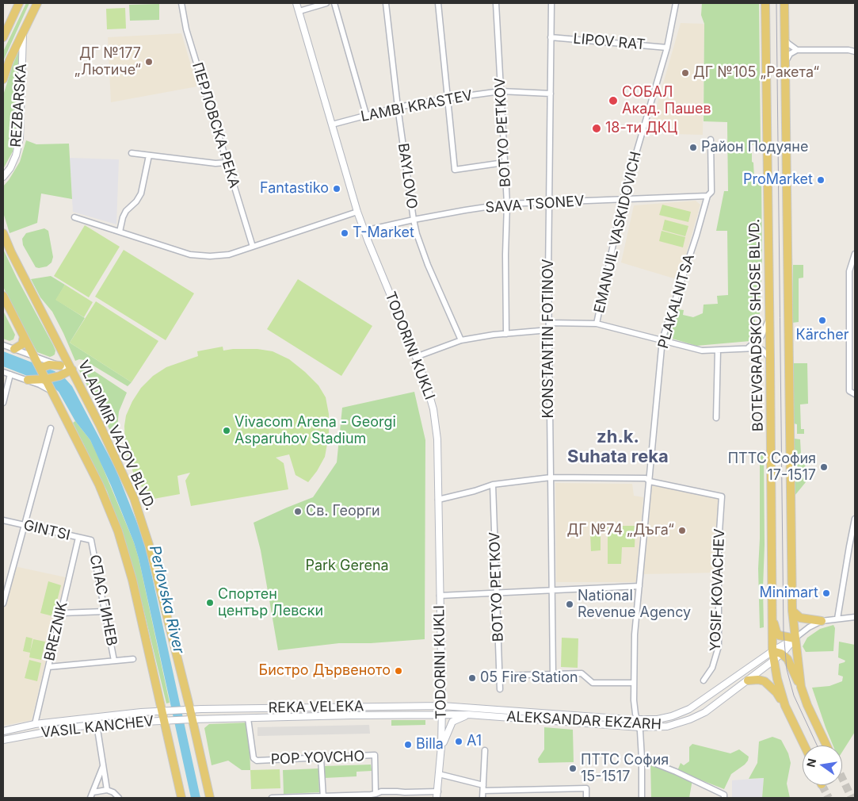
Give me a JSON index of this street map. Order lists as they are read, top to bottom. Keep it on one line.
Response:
{"streets":{"main road":["BOTEVGRADSKO SHOSE BLVD.","VLADIMIR VAZOV BLVD."],"street":["LIPOV RAT","REZBARSKA","LAMBI KRASTEV","ПЕРЛОВСКА РЕКА","BOTYO PETKOV","BAYLOVO","SAVA TSONEV","EMANUIL VASKIDOVICH","PLAKALNITSA","KONSTANTIN FOTINOV","TODORINI KUKLI","GINTSI","YOSIF KOVACHEV","СПАС ГИНЕВ","BREZNIK","REKA VELEKA","ALEKSANDAR EKZARH","VASIL KANCHEV","POP YOVCHO"]},"crossings":[["LIPOV RAT","EMANUIL VASKIDOVICH"],["LIPOV RAT","KONSTANTIN FOTINOV"],["LAMBI KRASTEV","BOTYO PETKOV"],["LAMBI KRASTEV","BAYLOVO"],["LAMBI KRASTEV","KONSTANTIN FOTINOV"],["LAMBI KRASTEV","TODORINI KUKLI"],["BOTYO PETKOV","SAVA TSONEV"],["BAYLOVO","SAVA TSONEV"],["SAVA TSONEV","EMANUIL VASKIDOVICH"],["SAVA TSONEV","PLAKALNITSA"],["SAVA TSONEV","KONSTANTIN FOTINOV"],["SAVA TSONEV","TODORINI KUKLI"],["PLAKALNITSA","YOSIF KOVACHEV"],["PLAKALNITSA","ALEKSANDAR EKZARH"],["BOTEVGRADSKO SHOSE BLVD.","ALEKSANDAR EKZARH"],["TODORINI KUKLI","REKA VELEKA"],["TODORINI KUKLI","ALEKSANDAR EKZARH"],["VLADIMIR VAZOV BLVD.","REKA VELEKA"],["VLADIMIR VAZOV BLVD.","VASIL KANCHEV"],["GINTSI","СПАС ГИНЕВ"],["GINTSI","BREZNIK"],["BREZNIK","VASIL KANCHEV"],["REKA VELEKA","ALEKSANDAR EKZARH"],["REKA VELEKA","VASIL KANCHEV"],["REKA VELEKA","POP YOVCHO"]],"districts":["zh.k. Suhata reka"],"water":["Perlovska River"],"parks":["Park Gerena"],"places":["ДГ №177 „Лютиче“","ДГ №105 „Ракета“","СОБАЛ Акад. Пашев","18-ти ДКЦ","Район Подуяне","ProMarket","Fantastiko","T-Market","Кärcher","Vivacom Arena - Georgi Asparuhov Stadium","ПТТС София 17-1517","Св. Георги","ДГ №74 „Дъга“","Minimart","Спортен център Левски","National Revenue Agency","Бистро Дървеното","05 Fire Station","A1","Billa","ПТТС София 15-1517"],"north":"left"}
